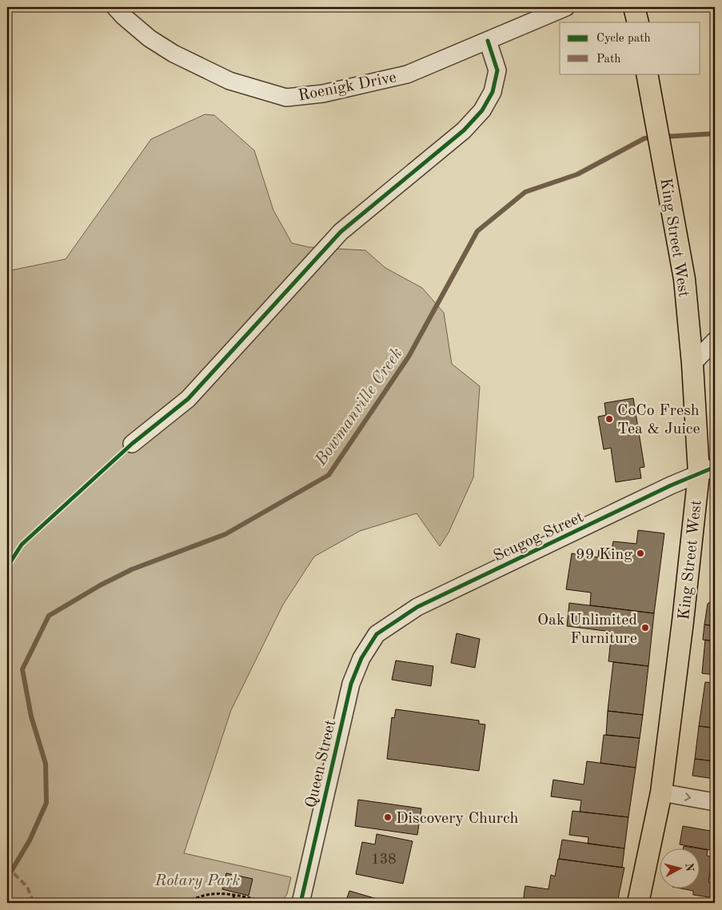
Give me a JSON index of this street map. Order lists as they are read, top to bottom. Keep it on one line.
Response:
{"streets":{"main road":["King Street West"],"street":["Roenigk Drive","Scugog Street","Queen Street"]},"crossings":[["King Street West","Scugog Street"],["Scugog Street","Queen Street"]],"water":["Bowmanville Creek"],"parks":["Rotary Park"],"places":["CoCo Fresh Tea & Juice","99 King","Oak Unlimited Furniture","Discovery Church"],"house_numbers":["138"],"legend":["Cycle path","Path"],"north":"right"}
